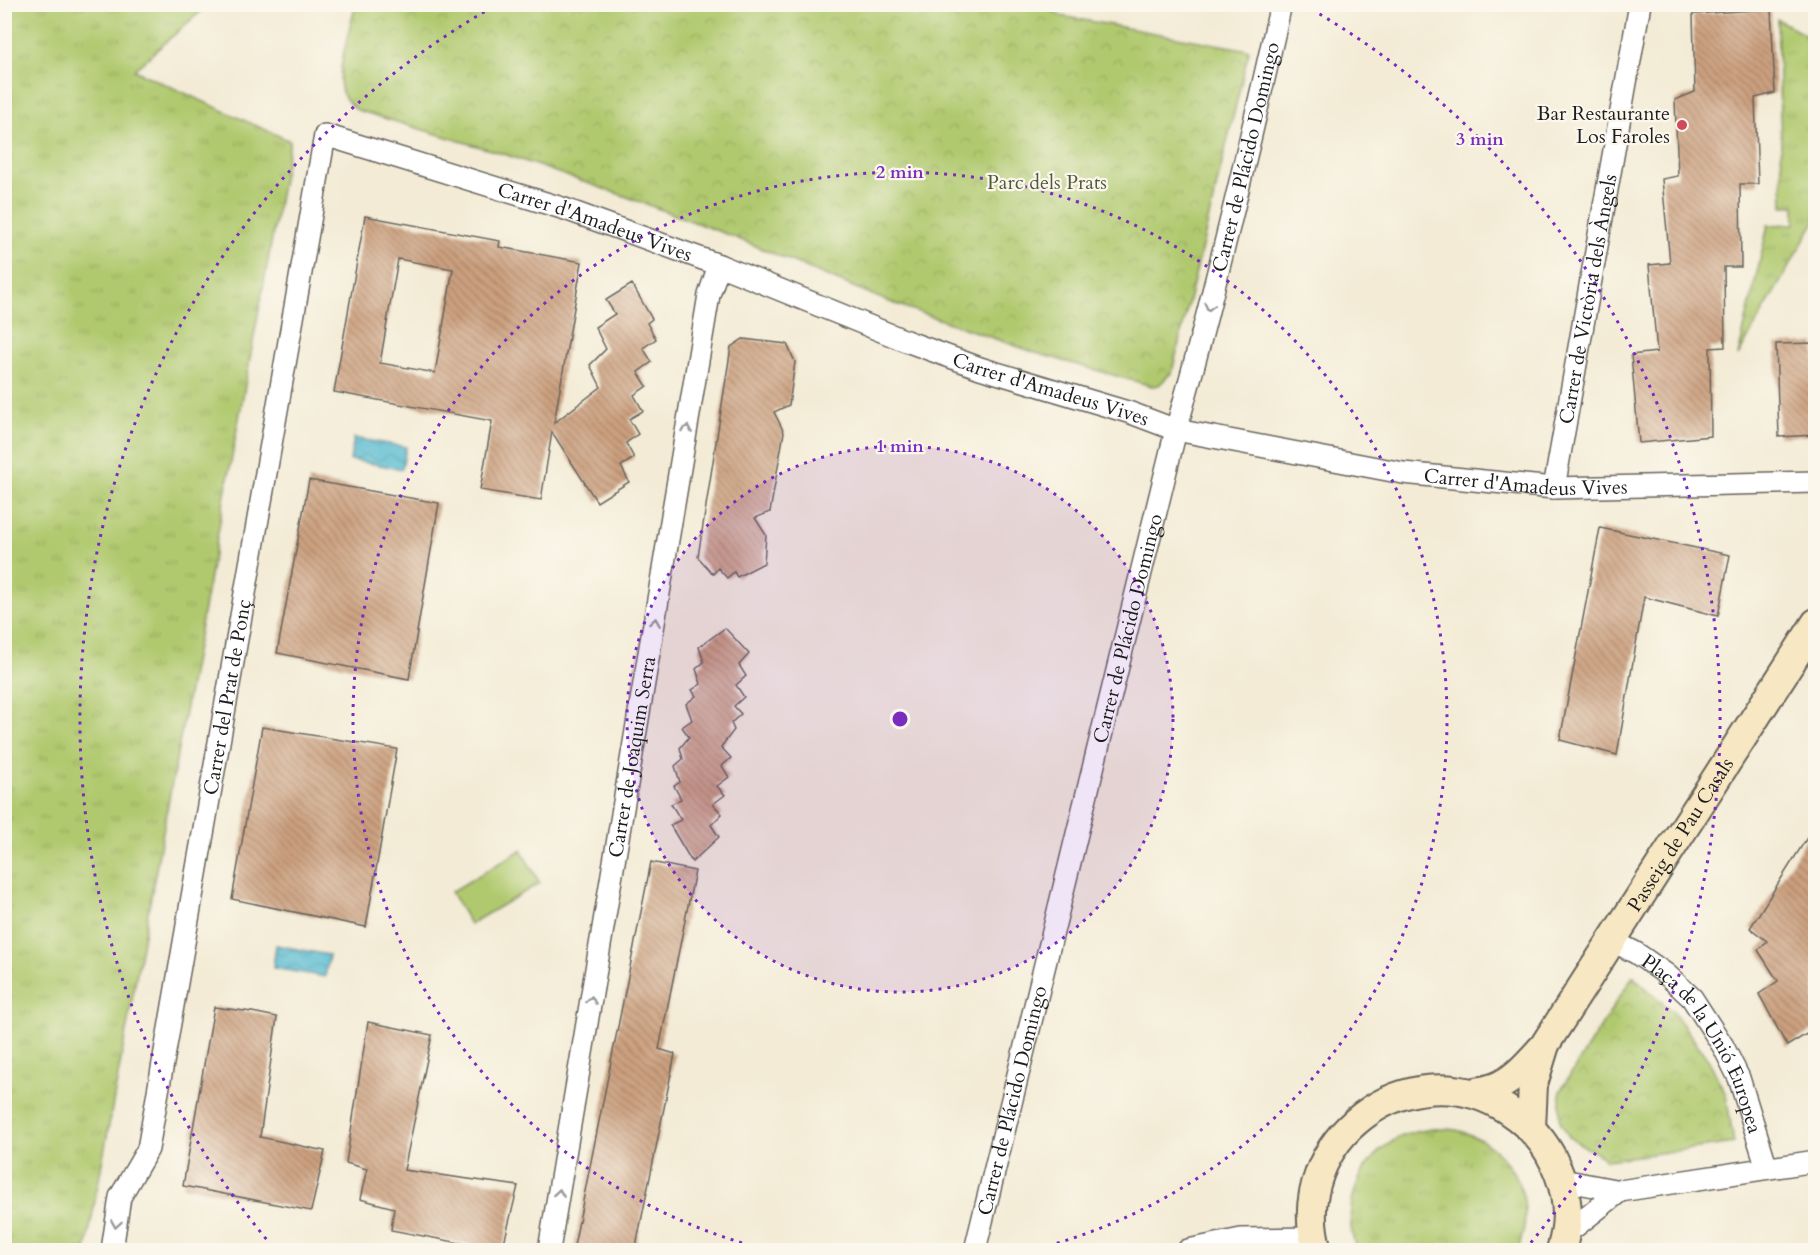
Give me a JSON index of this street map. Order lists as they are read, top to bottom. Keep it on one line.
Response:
{"streets":{"street":["Carrer de Plácido Domingo","Carrer d'Amadeus Vives","Carrer de Victòria dels Àngels","Carrer del Prat de Ponç","Carrer de Joaquim Serra","Passeig de Pau Casals","Plaça de la Unió Europea"]},"crossings":[["Carrer de Plácido Domingo","Carrer d'Amadeus Vives"],["Carrer d'Amadeus Vives","Carrer de Victòria dels Àngels"],["Carrer d'Amadeus Vives","Carrer del Prat de Ponç"],["Carrer d'Amadeus Vives","Carrer de Joaquim Serra"],["Passeig de Pau Casals","Plaça de la Unió Europea"]],"one_way":["Carrer del Prat de Ponç","Carrer de Joaquim Serra"],"parks":["Parc dels Prats"],"places":["Bar Restaurante Los Faroles"],"rings":["3 min","2 min","1 min"]}
